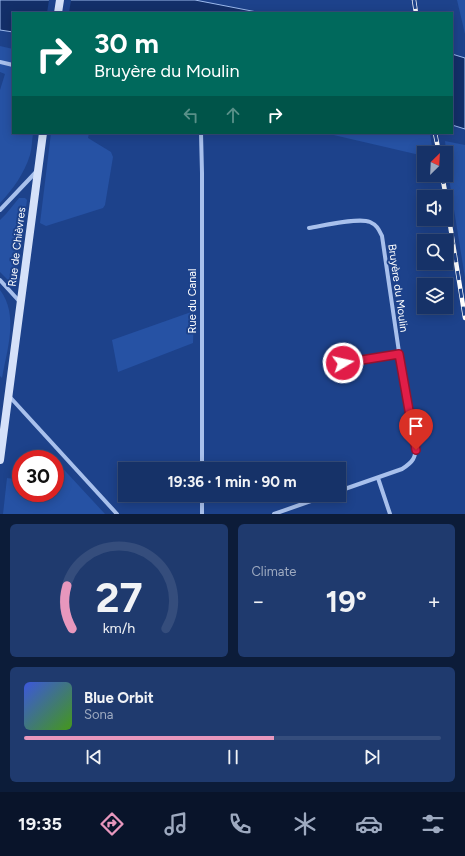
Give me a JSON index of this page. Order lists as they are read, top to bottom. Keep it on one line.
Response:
{"streets":{"main road":["Rue de Chièvres"],"street":["Bruyère du Moulin","Rue du Canal"]},"north":"top right","page":{"turn":["30 m","Bruyère du Moulin"],"limit":"30","trip":"19:36 · 1 min · 90 m","tile":"Climate","heat":["−","19°","+"],"song":["Blue Orbit","Sona"],"tabs":"19:35","gauge":["27","km/h"]}}
